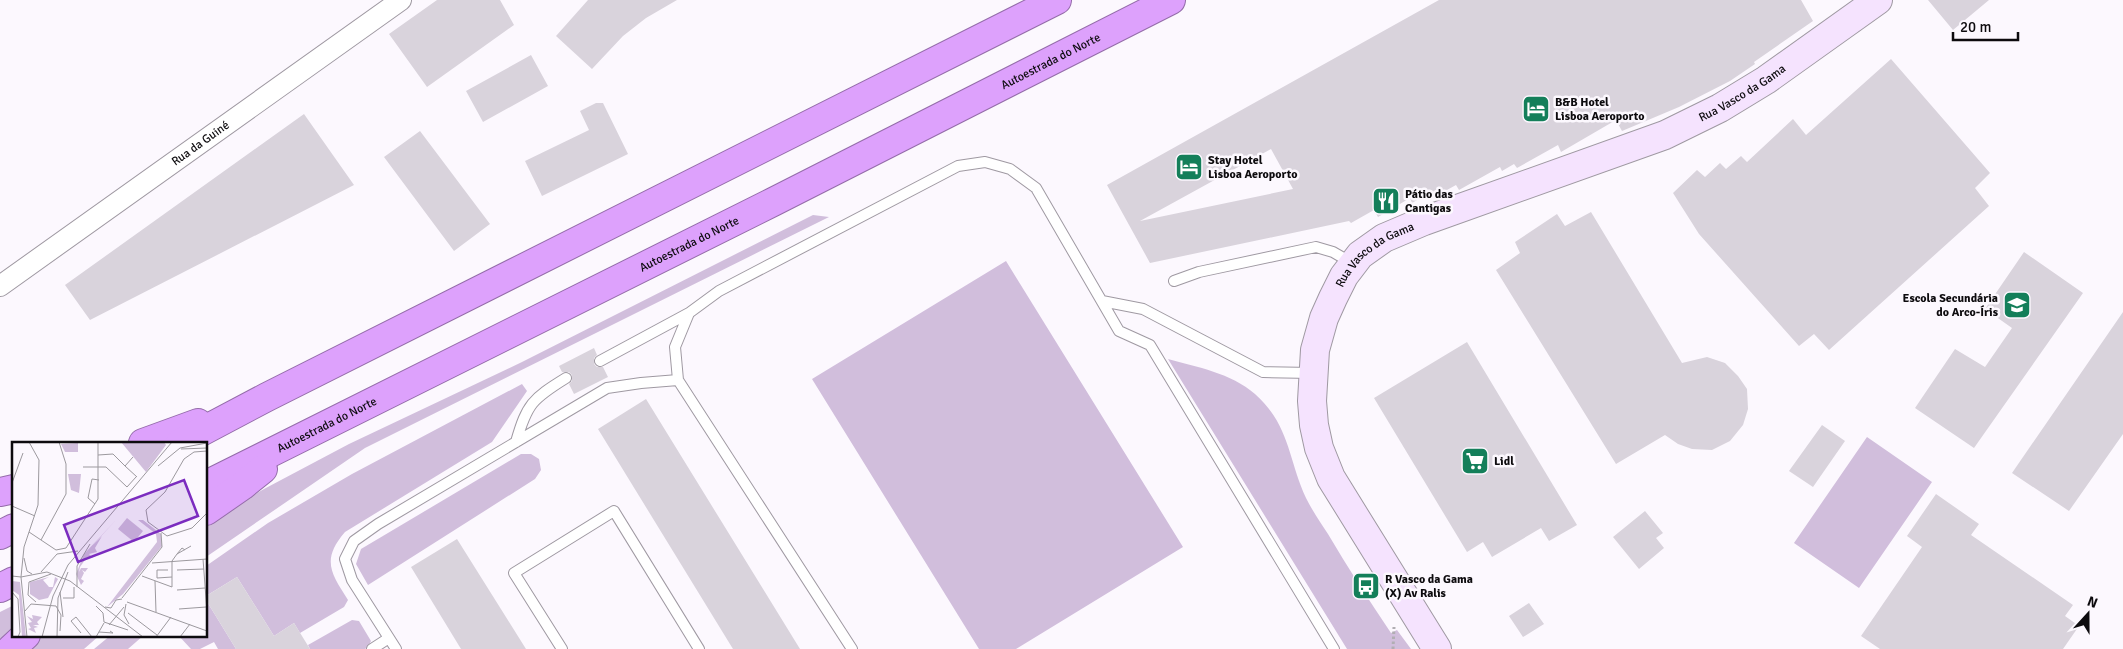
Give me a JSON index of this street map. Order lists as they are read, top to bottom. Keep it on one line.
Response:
{"streets":{"highway":["Autoestrada do Norte"],"street":["Rua Vasco da Gama","Rua da Guiné"]},"places":{"hotel":["B&B Hotel Lisboa Aeroporto","Stay Hotel Lisboa Aeroporto"],"restaurant":["Pátio das Cantigas"],"school or university":["Escola Secundária do Arco-Íris"],"supermarket":["Lidl"],"bus stop":["R Vasco da Gama (X) Av Ralis"]},"scale_bar":"20 m","north":"top"}
